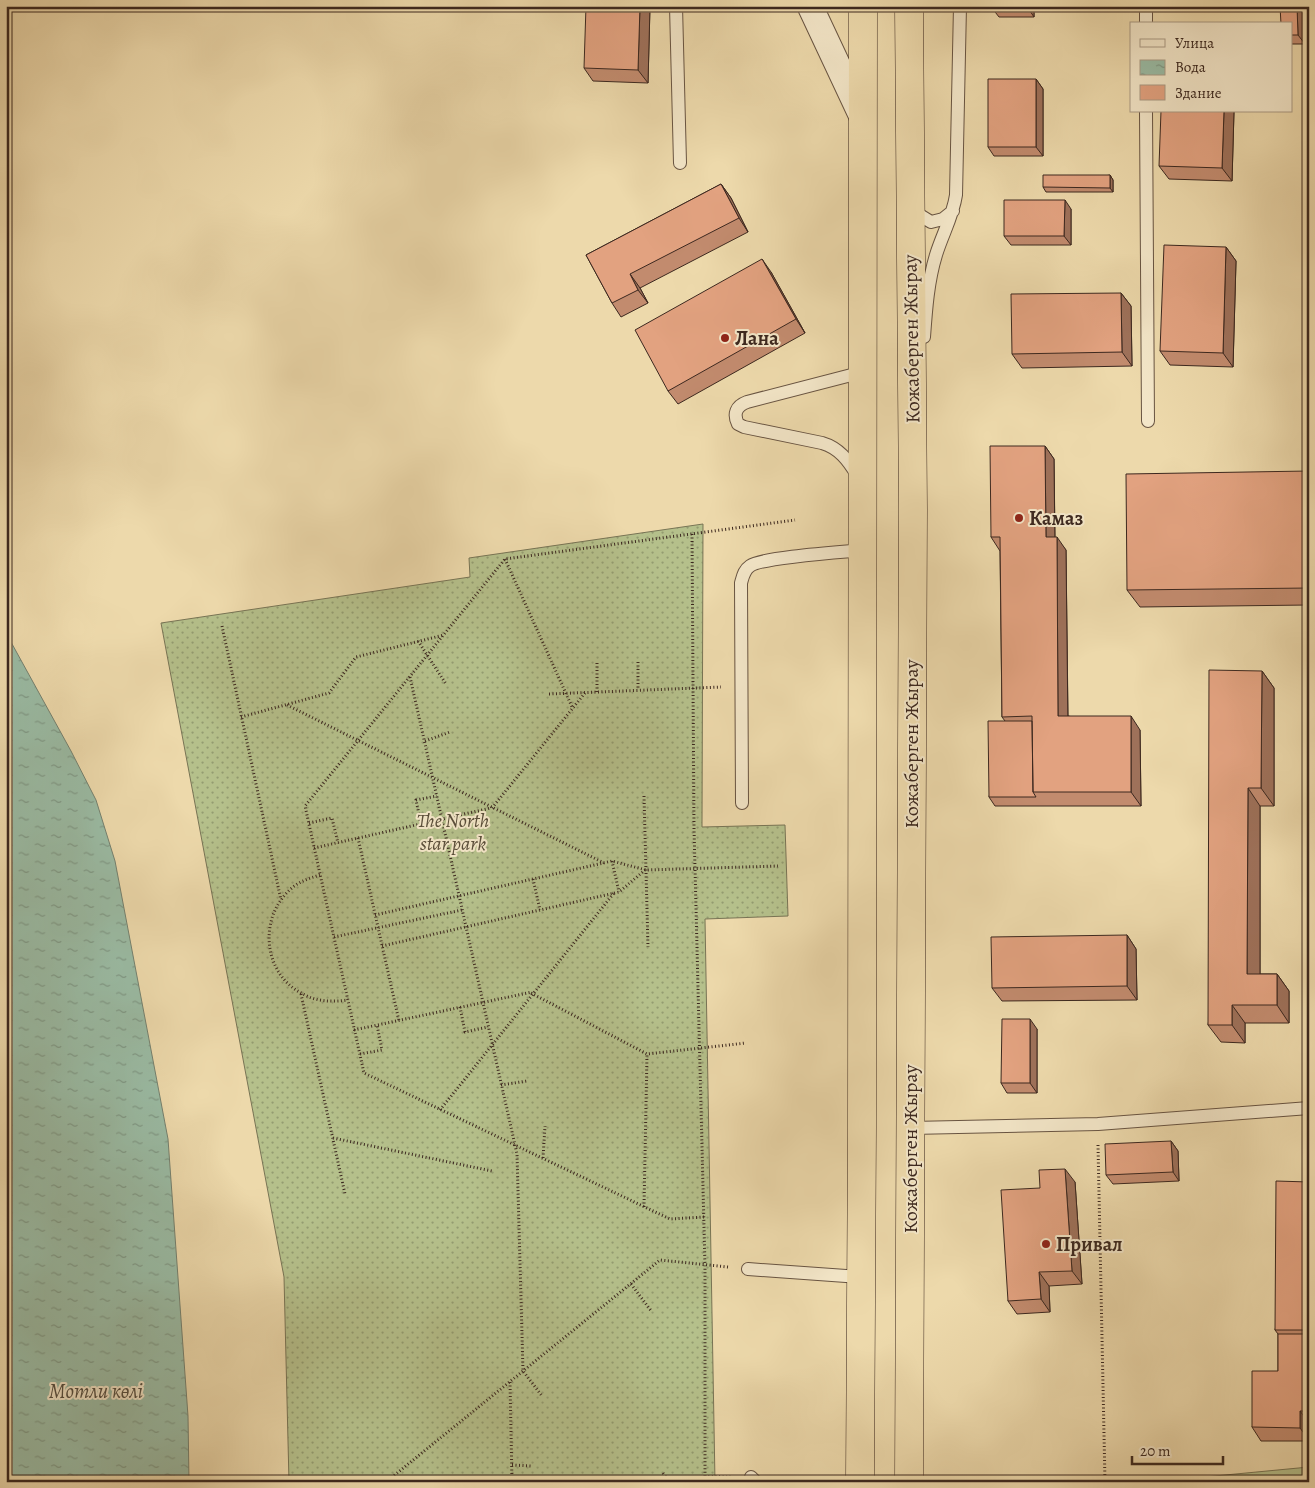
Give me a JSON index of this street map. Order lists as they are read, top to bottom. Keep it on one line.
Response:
{"streets":{"highway":["Кожаберген Жырау"]},"water":["Мотли көлі"],"parks":["The North star park"],"places":["Лана","Камаз","Привал"],"legend":["Улица","Вода","Здание"],"scale_bar":"20 m"}
